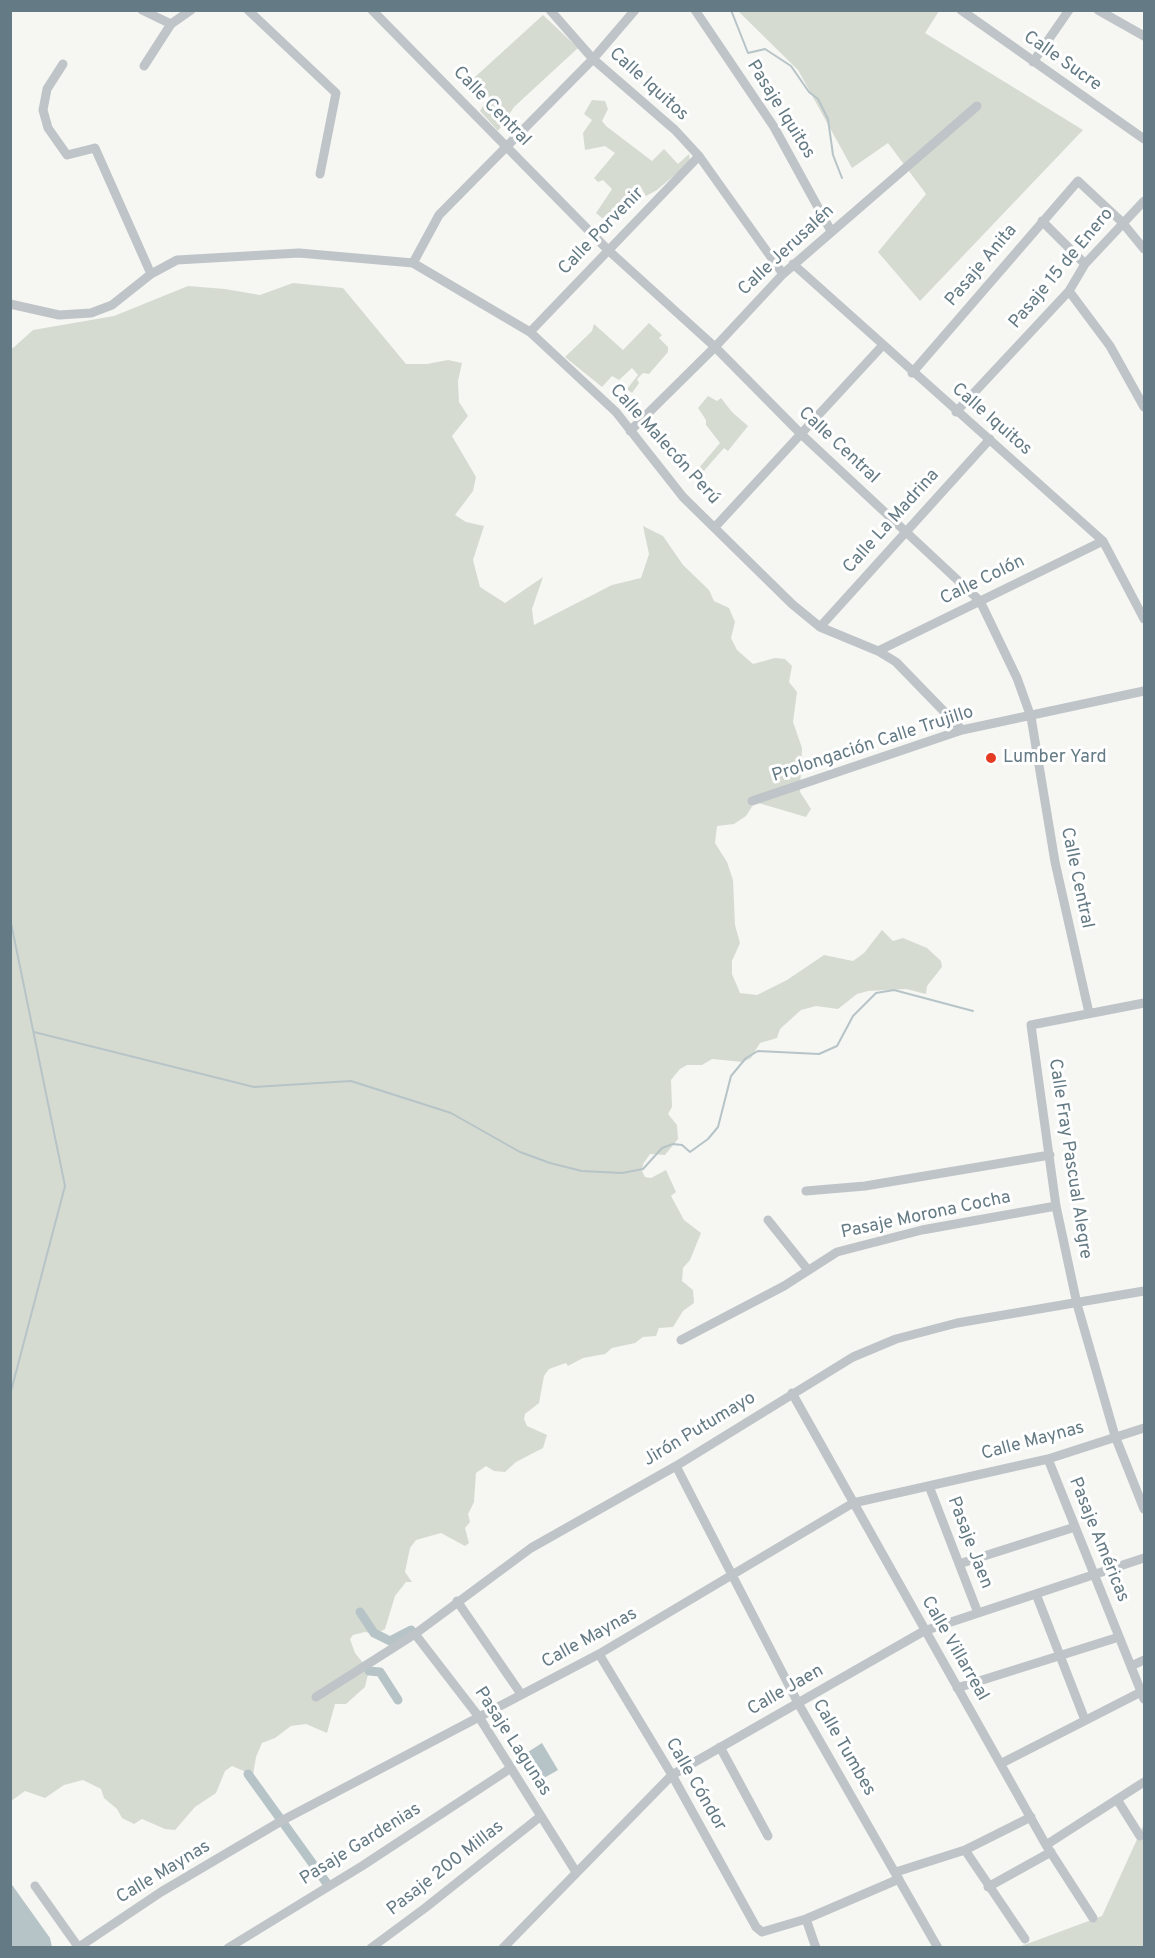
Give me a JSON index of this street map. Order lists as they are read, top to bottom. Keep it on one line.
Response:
{"streets":{"street":["Calle Sucre","Calle Iquitos","Calle Central","Pasaje Iquitos","Calle Porvenir","Calle Jerusalén","Pasaje Anita","Pasaje 15 de Enero","Calle Malecón Perú","Calle La Madrina","Calle Colón","Prolongación Calle Trujillo","Calle Fray Pascual Alegre","Pasaje Morona Cocha","Jirón Putumayo","Calle Maynas","Pasaje Américas","Pasaje Jaen","Calle Villarreal","Calle Jaen","Pasaje Lagunas","Calle Tumbes","Calle Cóndor","Pasaje Gardenias","Pasaje 200 Millas"]},"crossings":[["Calle Iquitos","Calle Porvenir"],["Calle Iquitos","Calle Jerusalén"],["Calle Iquitos","Pasaje Anita"],["Calle Iquitos","Pasaje 15 de Enero"],["Calle Iquitos","Calle La Madrina"],["Calle Iquitos","Calle Colón"],["Calle Central","Calle Porvenir"],["Calle Central","Calle Jerusalén"],["Calle Central","Calle La Madrina"],["Calle Central","Calle Colón"],["Calle Central","Prolongación Calle Trujillo"],["Calle Central","Calle Fray Pascual Alegre"],["Pasaje Iquitos","Calle Jerusalén"],["Calle Porvenir","Calle Malecón Perú"],["Calle Jerusalén","Calle Malecón Perú"],["Pasaje Anita","Pasaje 15 de Enero"],["Calle Malecón Perú","Calle La Madrina"],["Calle Malecón Perú","Calle Colón"],["Calle Malecón Perú","Prolongación Calle Trujillo"],["Calle Fray Pascual Alegre","Pasaje Morona Cocha"],["Calle Fray Pascual Alegre","Jirón Putumayo"],["Calle Fray Pascual Alegre","Calle Maynas"],["Jirón Putumayo","Calle Villarreal"],["Jirón Putumayo","Pasaje Lagunas"],["Jirón Putumayo","Calle Tumbes"],["Calle Maynas","Pasaje Américas"],["Calle Maynas","Pasaje Jaen"],["Calle Maynas","Calle Villarreal"],["Calle Maynas","Pasaje Lagunas"],["Calle Maynas","Calle Tumbes"],["Calle Maynas","Calle Cóndor"],["Pasaje Américas","Calle Jaen"],["Pasaje Jaen","Calle Jaen"],["Calle Villarreal","Calle Jaen"],["Calle Jaen","Pasaje Lagunas"],["Calle Jaen","Calle Tumbes"],["Calle Jaen","Calle Cóndor"],["Pasaje Lagunas","Pasaje Gardenias"],["Pasaje Lagunas","Pasaje 200 Millas"]],"places":["Lumber Yard"]}
